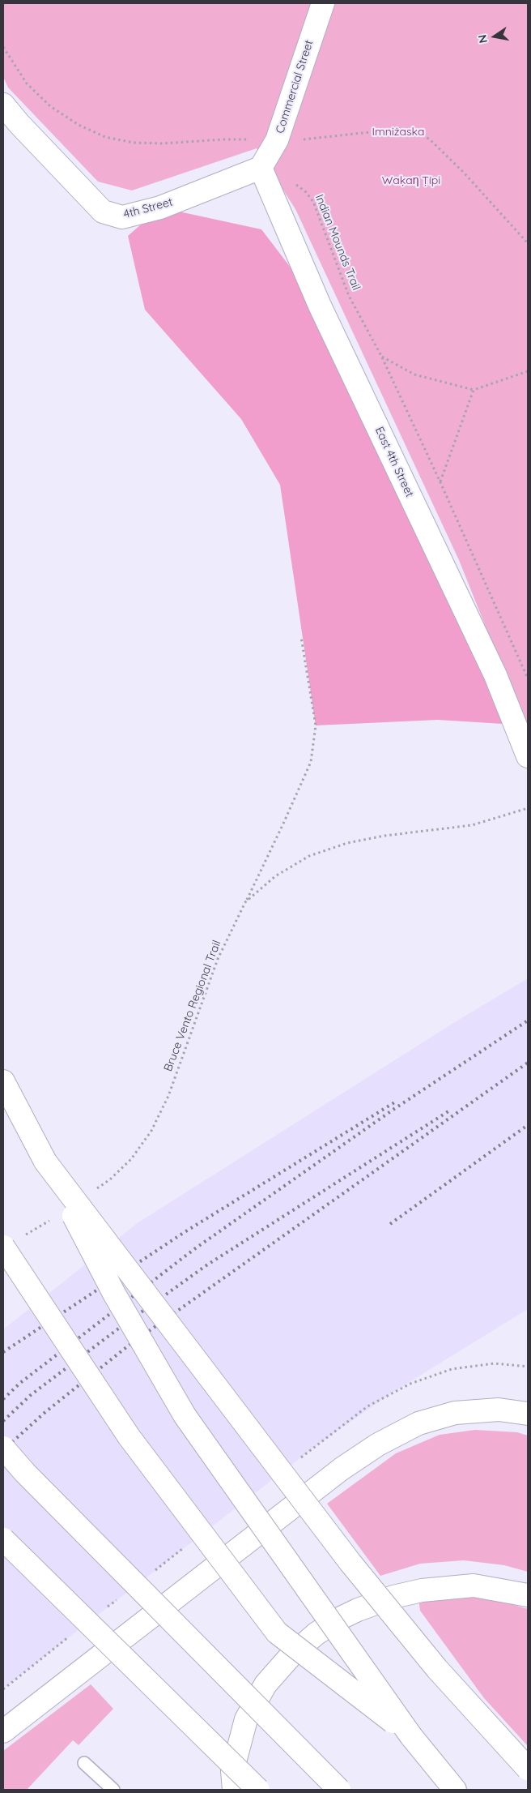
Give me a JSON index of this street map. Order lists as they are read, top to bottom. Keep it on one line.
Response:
{"streets":{"main road":["Commercial Street","4th Street","East 4th Street"],"path":["Indian Mounds Trail","Bruce Vento Regional Trail"]},"crossings":[["Commercial Street","4th Street"],["Commercial Street","East 4th Street"],["4th Street","East 4th Street"]],"parks":["Imniżaska","Waḳaƞ Ṭípi"],"north":"left"}
